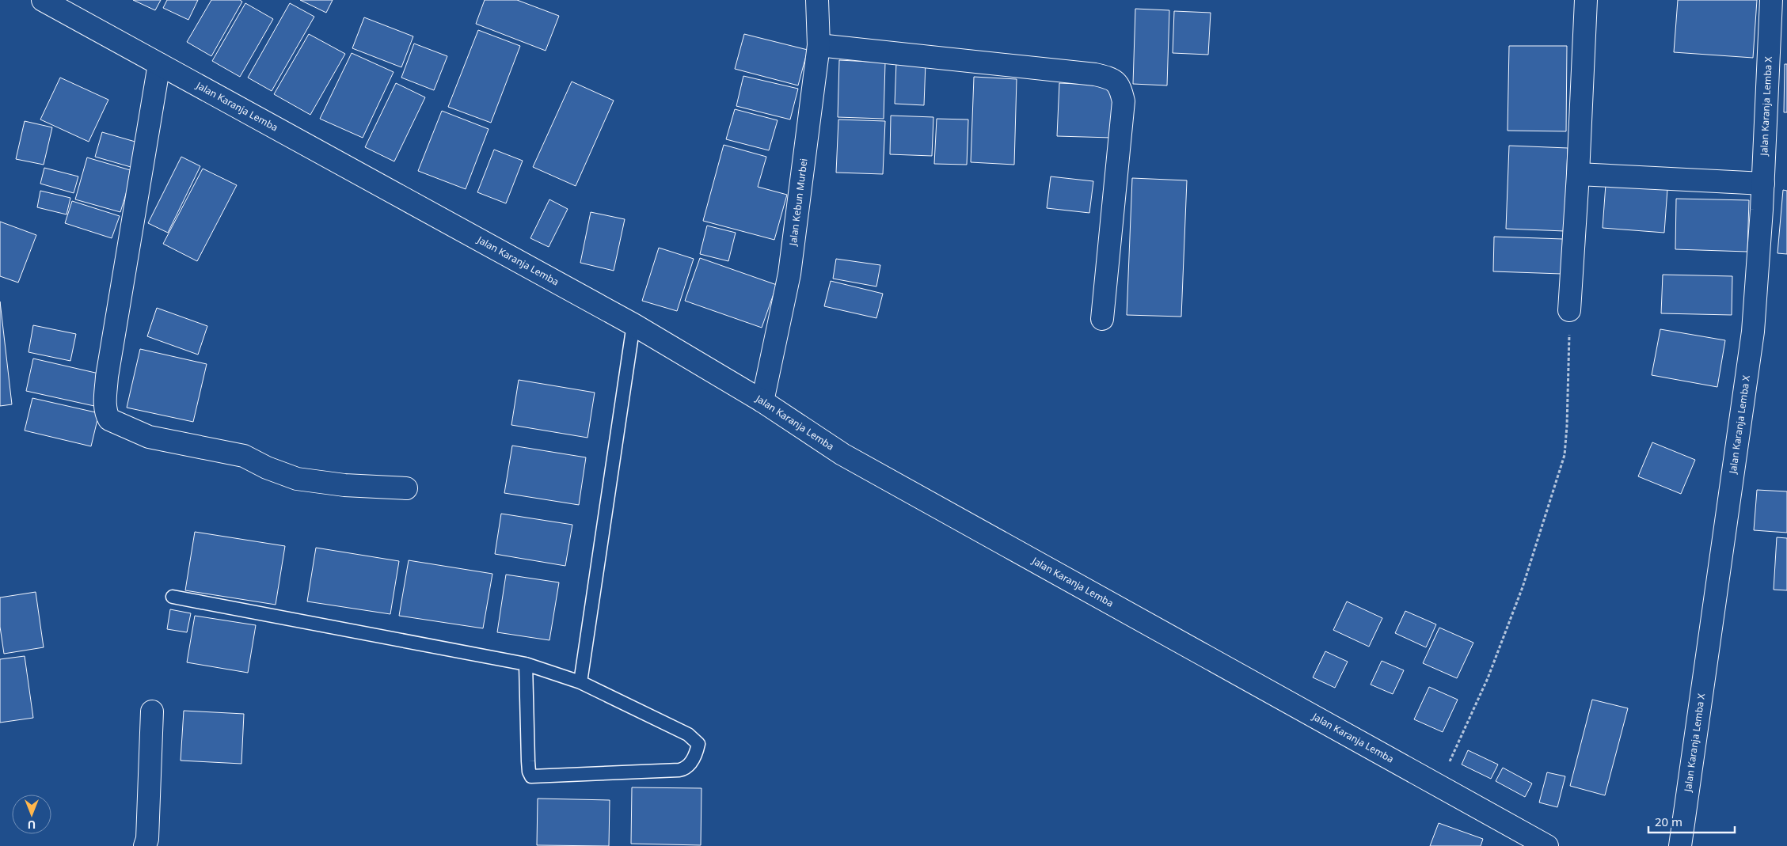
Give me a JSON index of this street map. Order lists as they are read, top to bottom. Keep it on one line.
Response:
{"streets":{"street":["Jalan Karanja Lemba X","Jalan Karanja Lemba","Jalan Kebun Murbei"]},"crossings":[["Jalan Karanja Lemba","Jalan Kebun Murbei"]],"scale_bar":"20 m","north":"bottom"}
